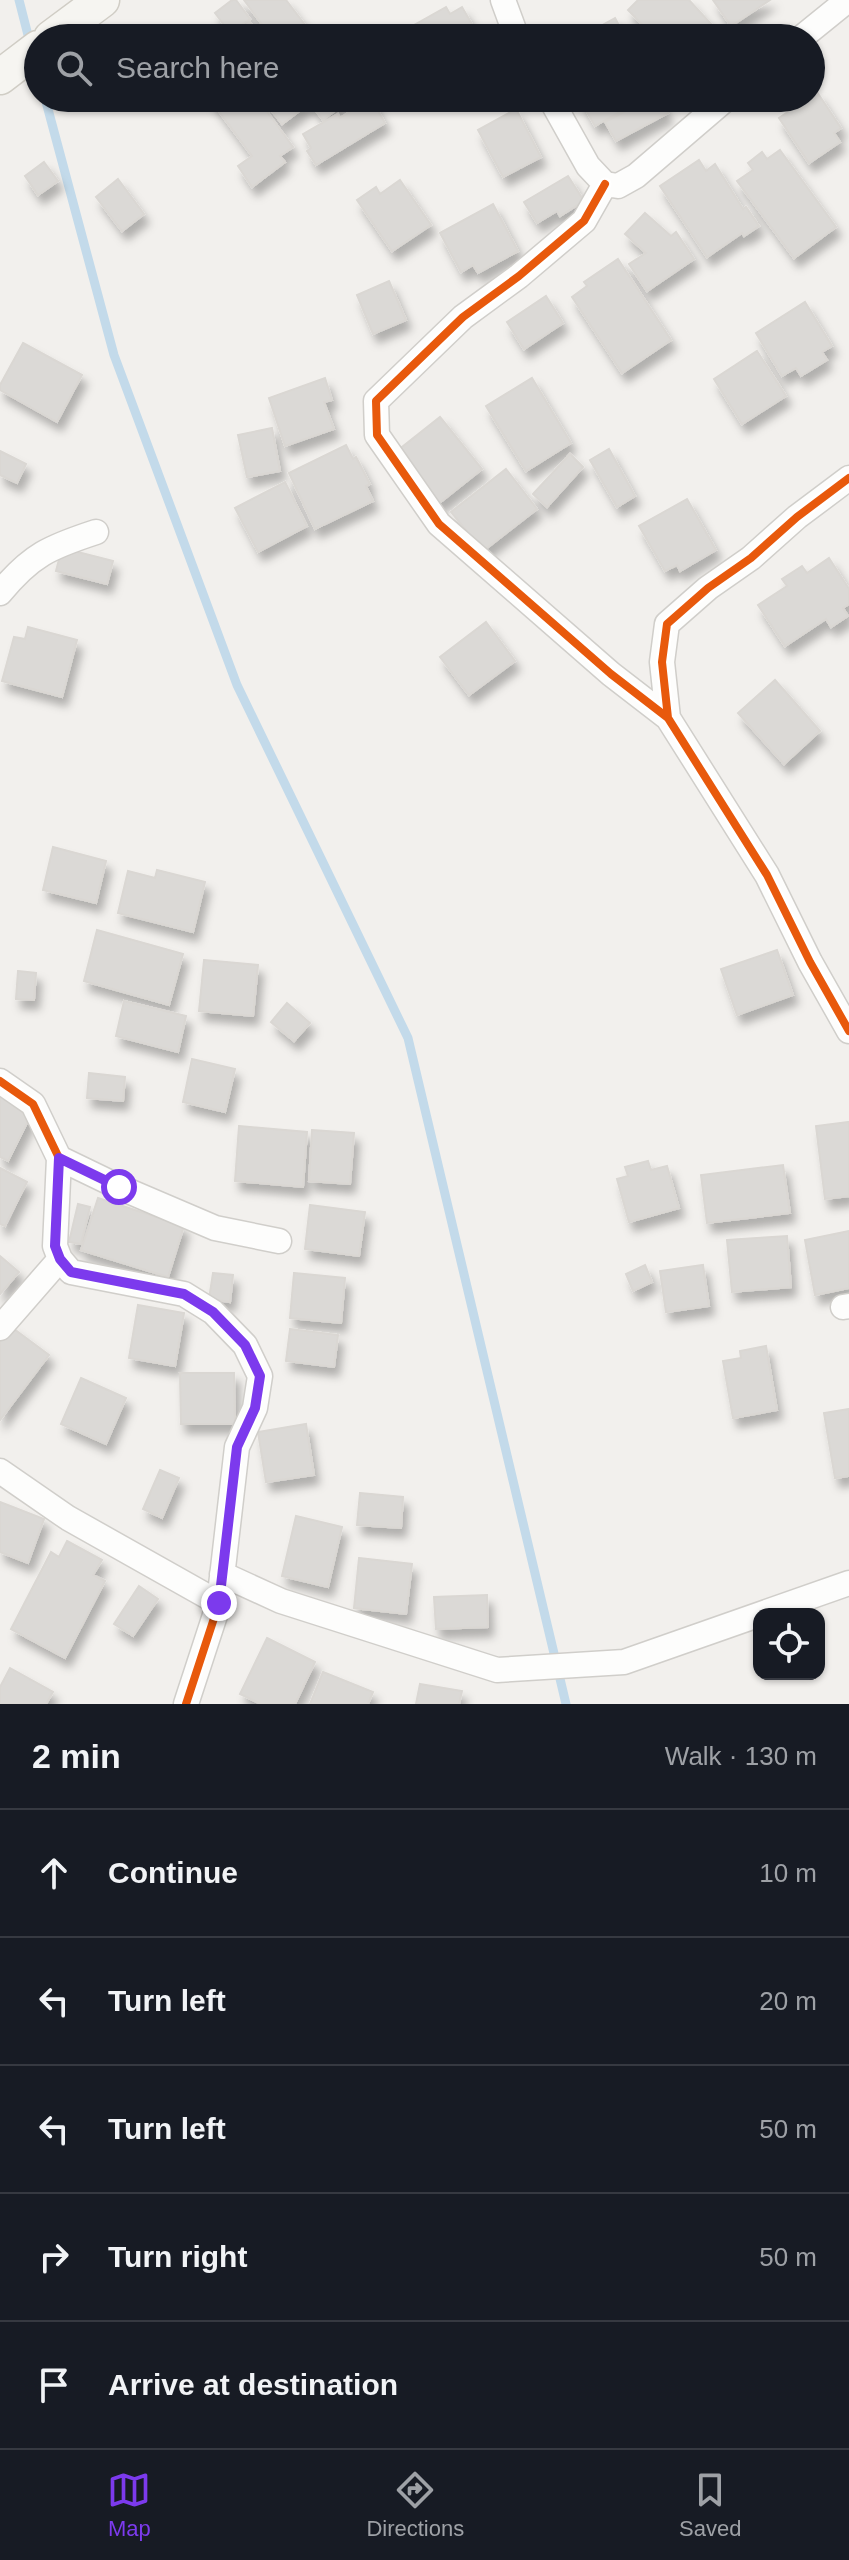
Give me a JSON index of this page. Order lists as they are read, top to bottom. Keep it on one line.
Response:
{"page":{"search":"Search here","heading":["2 min","Walk · 130 m"],"list":[["Continue","10 m"],["Turn left","20 m"],["Turn left","50 m"],["Turn right","50 m"],"Arrive at destination"],"nav":["Map","Directions","Saved"]}}
